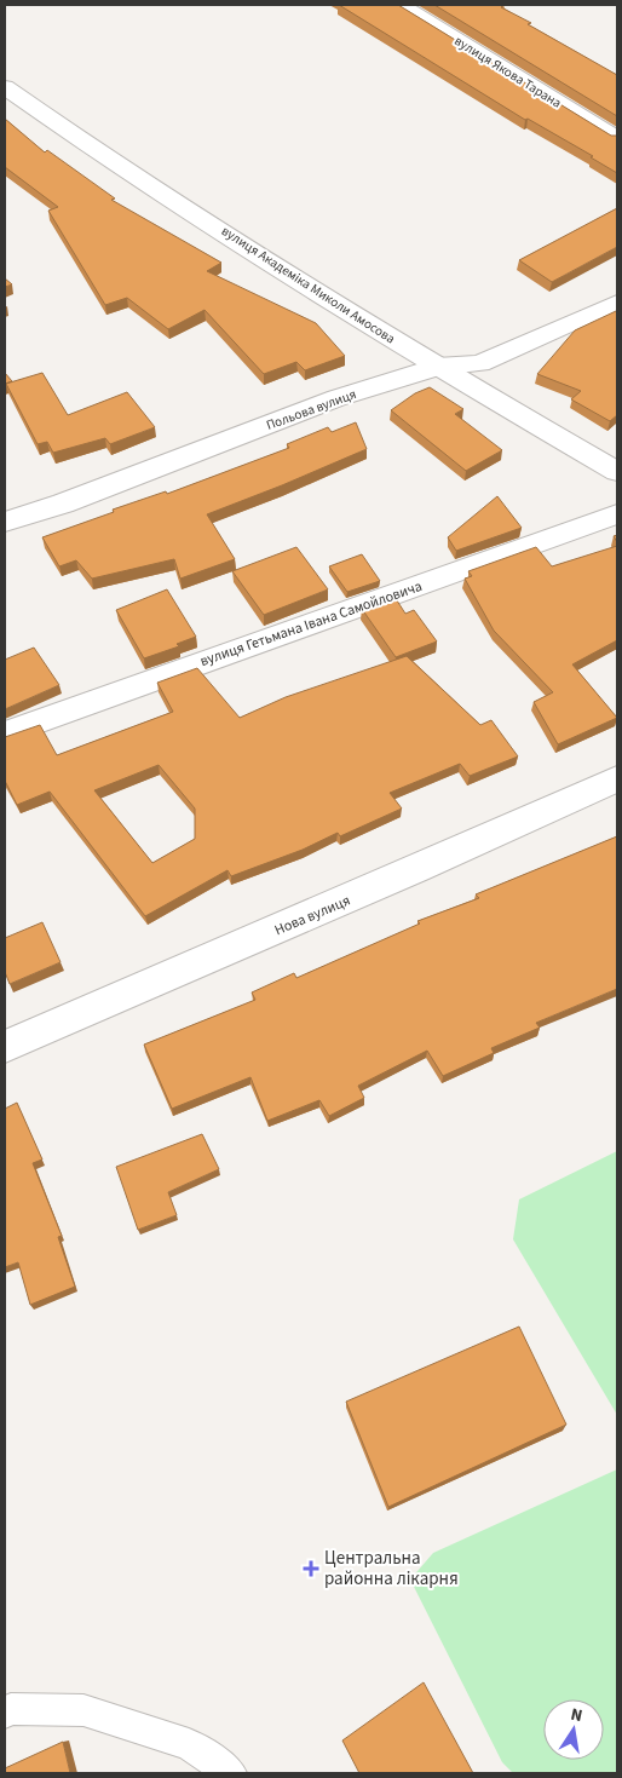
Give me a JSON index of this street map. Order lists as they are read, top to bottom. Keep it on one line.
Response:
{"streets":{"street":["вулиця Якова Тарана","вулиця Академіка Миколи Амосова","Польова вулиця","вулиця Гетьмана Івана Самойловича","Нова вулиця"]},"crossings":[["вулиця Академіка Миколи Амосова","Польова вулиця"]],"places":{"health":["Центральна районна лікарня"]},"north":"top"}
